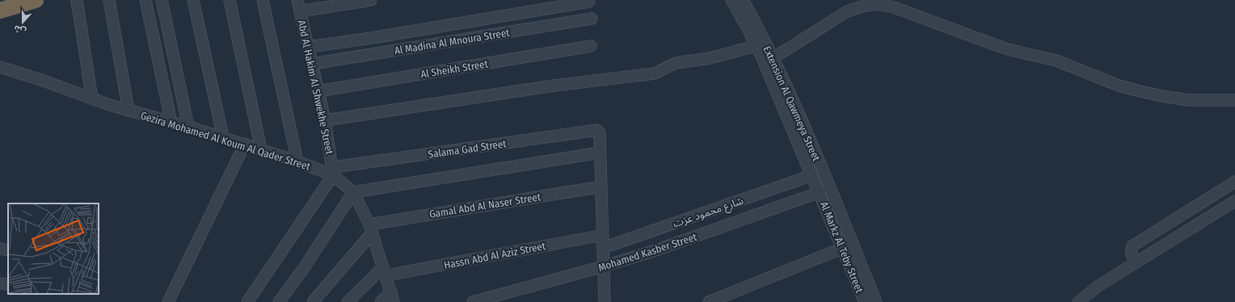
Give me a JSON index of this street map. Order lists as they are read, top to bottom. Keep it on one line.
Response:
{"streets":{"street":["Al Madina Al Mnoura Street","Al Sheikh Street","Abd Al Hakim Al Shwekhe Street","Extension Al Qawmeya Street","Gezira Mohamed Al Koum Al Qader Street","Salama Gad Street","Gamal Abd Al Naser Street","شارع محمود عزت","Al Markz Al Teby Street","Mohamed Kasber Street","Hassn Abd Al Aziz Street"]},"crossings":[["Al Madina Al Mnoura Street","Abd Al Hakim Al Shwekhe Street"],["Al Sheikh Street","Abd Al Hakim Al Shwekhe Street"],["Abd Al Hakim Al Shwekhe Street","Gezira Mohamed Al Koum Al Qader Street"],["Abd Al Hakim Al Shwekhe Street","Salama Gad Street"],["Extension Al Qawmeya Street","شارع محمود عزت"],["Extension Al Qawmeya Street","Al Markz Al Teby Street"],["Extension Al Qawmeya Street","Mohamed Kasber Street"],["Gezira Mohamed Al Koum Al Qader Street","Salama Gad Street"],["Gezira Mohamed Al Koum Al Qader Street","Gamal Abd Al Naser Street"],["Gezira Mohamed Al Koum Al Qader Street","Hassn Abd Al Aziz Street"],["Al Markz Al Teby Street","Mohamed Kasber Street"]],"north":"bottom"}
